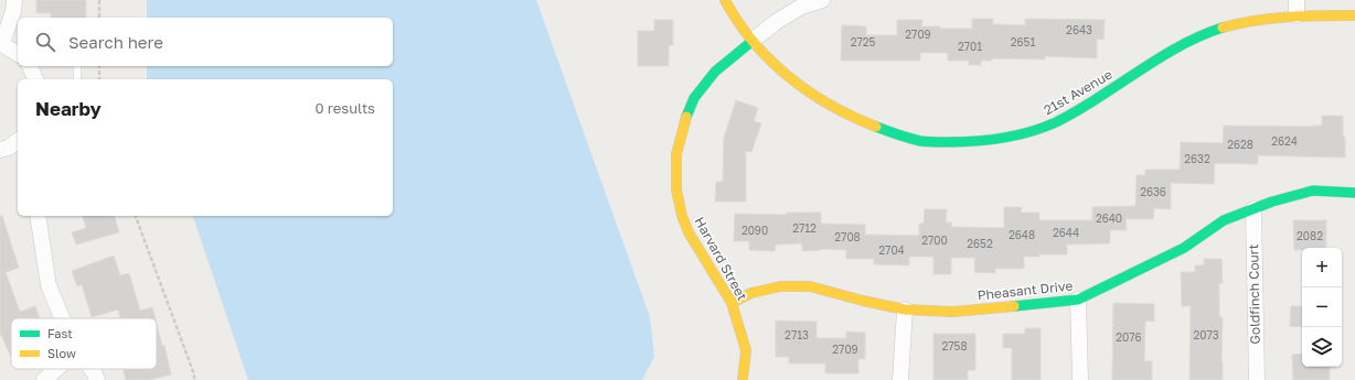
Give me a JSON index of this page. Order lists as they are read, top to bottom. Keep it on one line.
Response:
{"streets":{"street":["21st Avenue","Harvard Street","Pheasant Drive","Goldfinch Court"]},"crossings":[["21st Avenue","Harvard Street"],["Harvard Street","Pheasant Drive"],["Pheasant Drive","Goldfinch Court"]],"house_numbers":["2643","2709","2725","2651","2701","2624","2628","2632","2636","2640","2712","2090","2644","2648","2082","2708","2700","2652","2704","2713","2073","2076","2758","2709"],"legend":["Fast","Slow"],"page":{"search":"Search here","heading":["Nearby","0 results"],"map_buttons":["+","−"]}}
